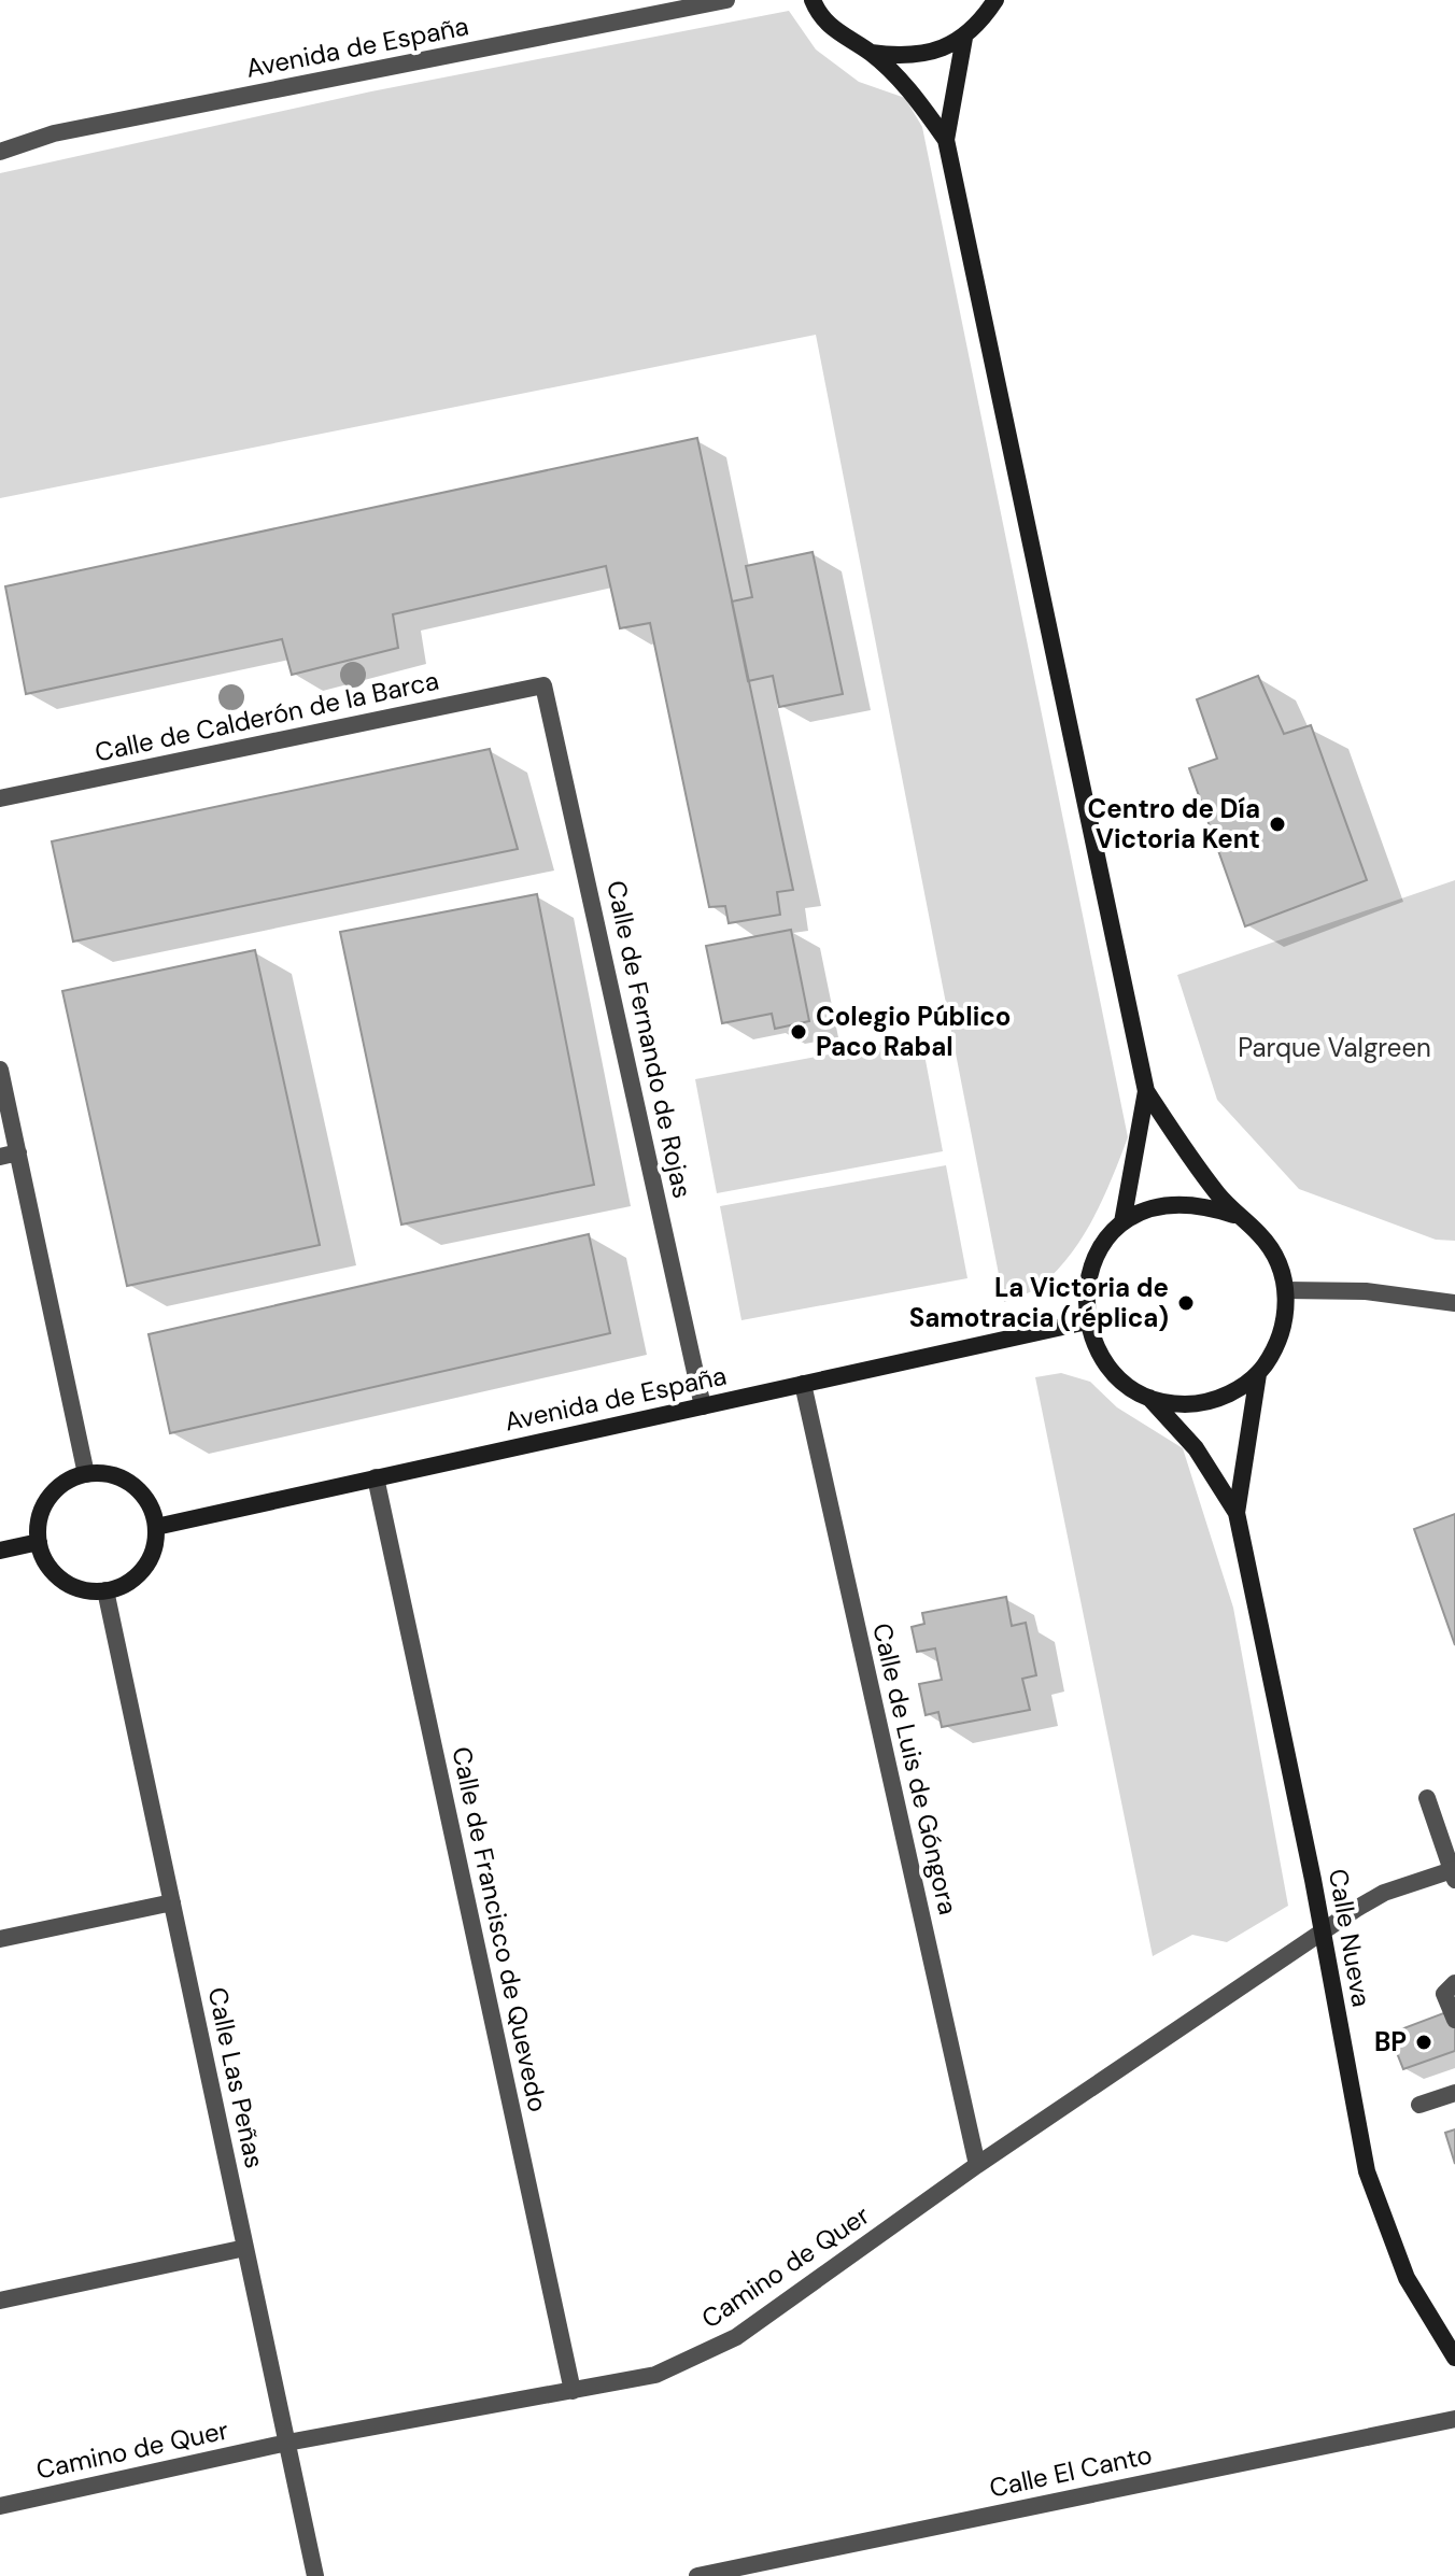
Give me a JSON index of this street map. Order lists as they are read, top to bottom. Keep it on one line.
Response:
{"streets":{"street":["Avenida de España","Calle de Calderón de la Barca","Calle de Fernando de Rojas","Calle de Luis de Góngora","Calle de Francisco de Quevedo","Calle Nueva","Calle Las Peñas","Camino de Quer","Calle El Canto"]},"crossings":[["Avenida de España","Calle de Fernando de Rojas"],["Avenida de España","Calle de Luis de Góngora"],["Avenida de España","Calle de Francisco de Quevedo"],["Avenida de España","Calle Nueva"],["Avenida de España","Calle Las Peñas"],["Calle de Calderón de la Barca","Calle de Fernando de Rojas"],["Calle de Luis de Góngora","Camino de Quer"],["Calle de Francisco de Quevedo","Camino de Quer"],["Calle Nueva","Camino de Quer"],["Calle Las Peñas","Camino de Quer"]],"parks":["Parque Valgreen"],"places":["Centro de Día Victoria Kent","Colegio Público Paco Rabal","La Victoria de Samotracia (réplica)","BP"]}
